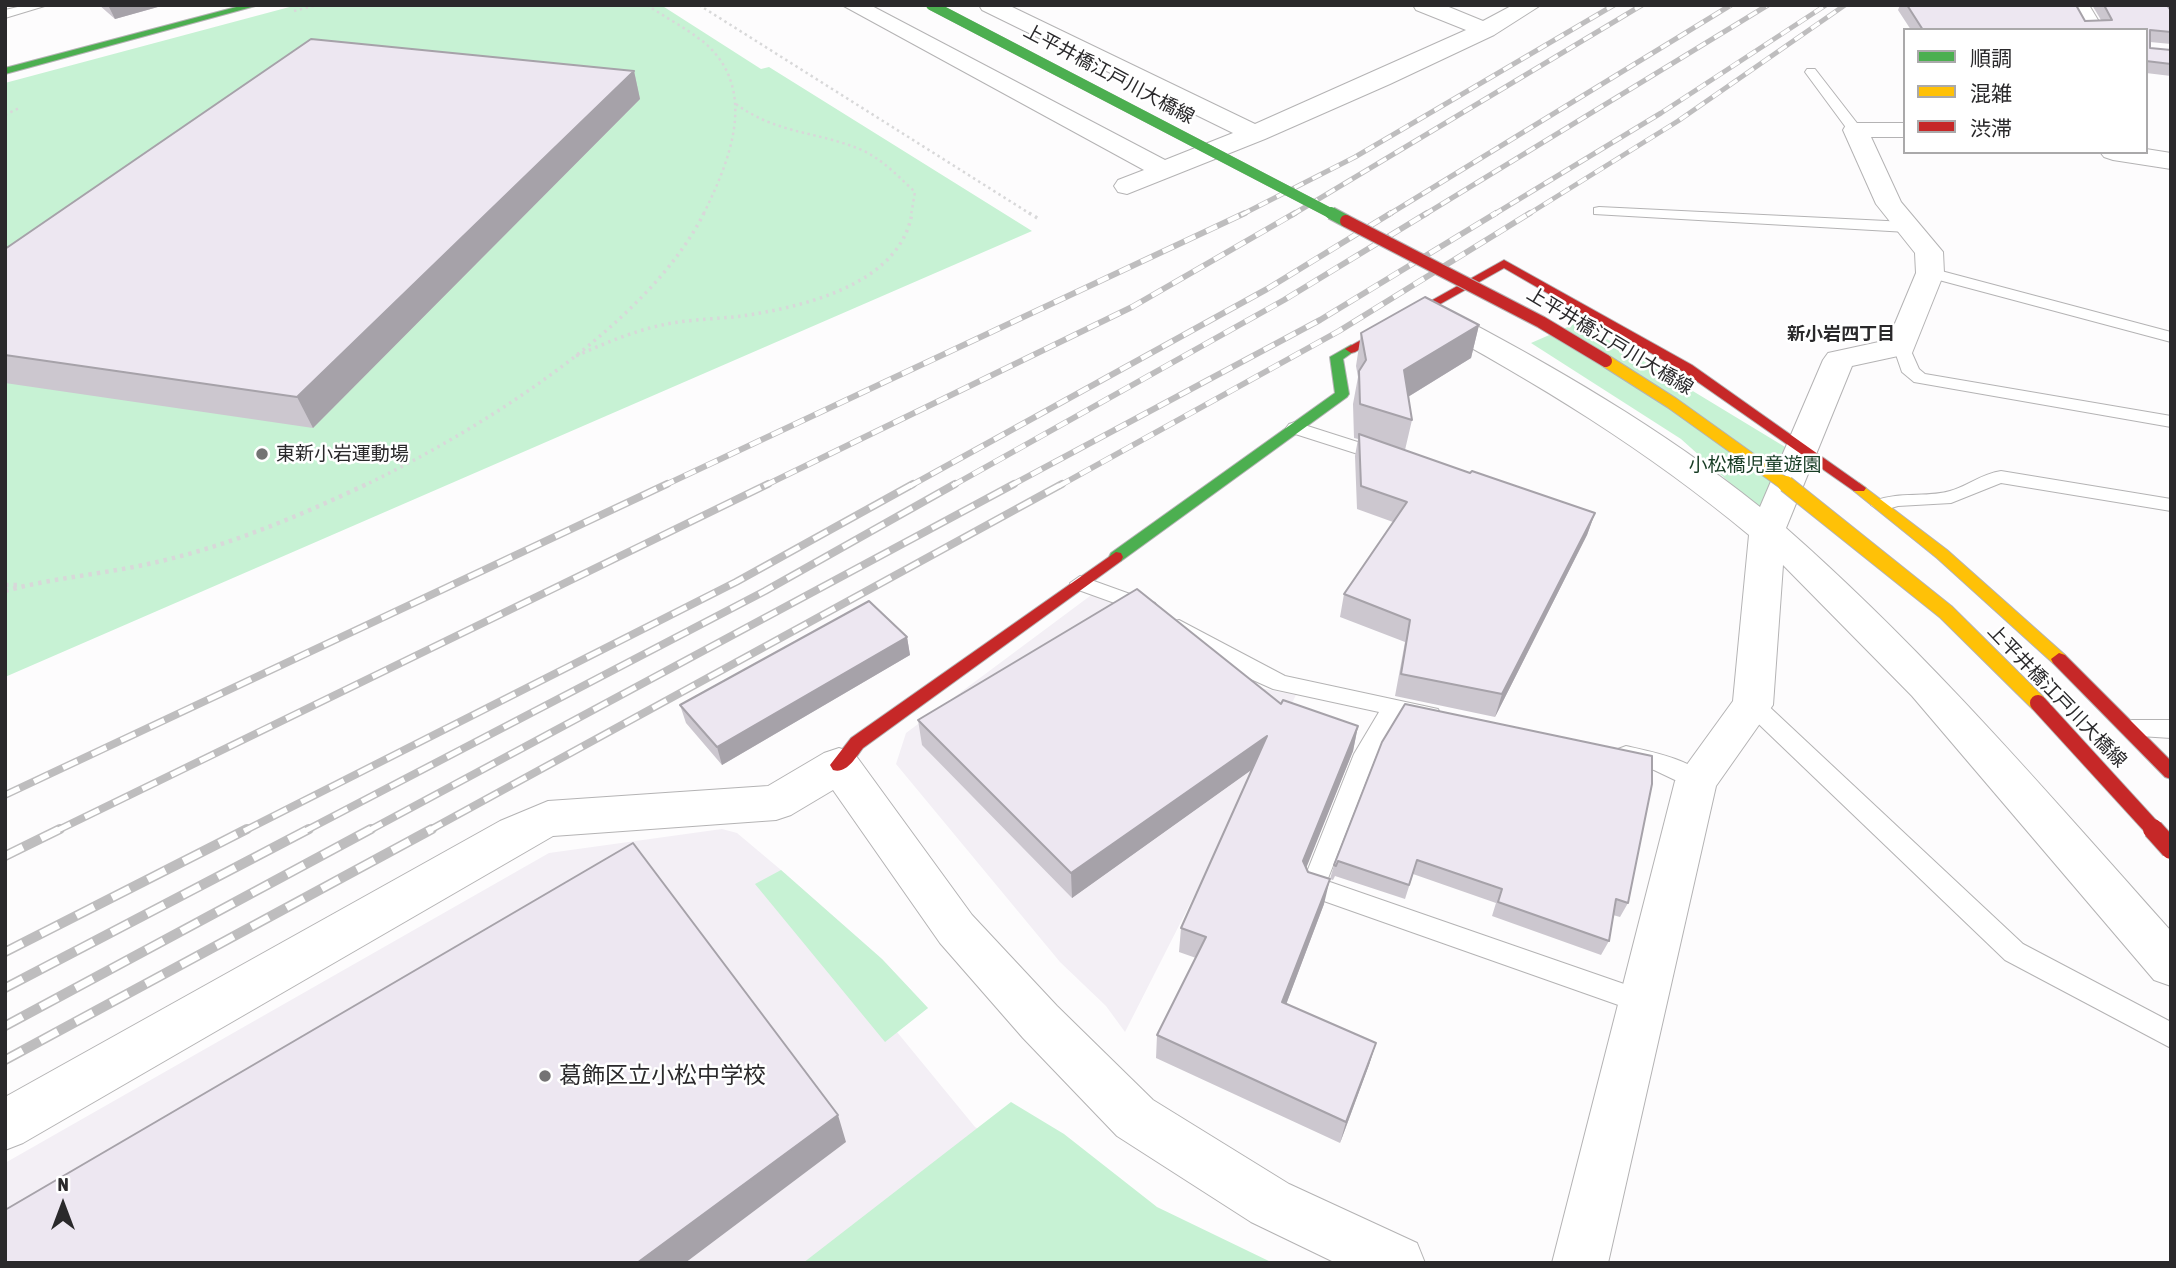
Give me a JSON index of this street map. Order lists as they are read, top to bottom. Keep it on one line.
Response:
{"streets":{"street":["上平井橋江戸川大橋線"]},"districts":["新小岩四丁目"],"parks":["小松橋児童遊園"],"places":["東新小岩運動場","葛飾区立小松中学校"],"legend":["順調","混雑","渋滞"],"north":"top"}
